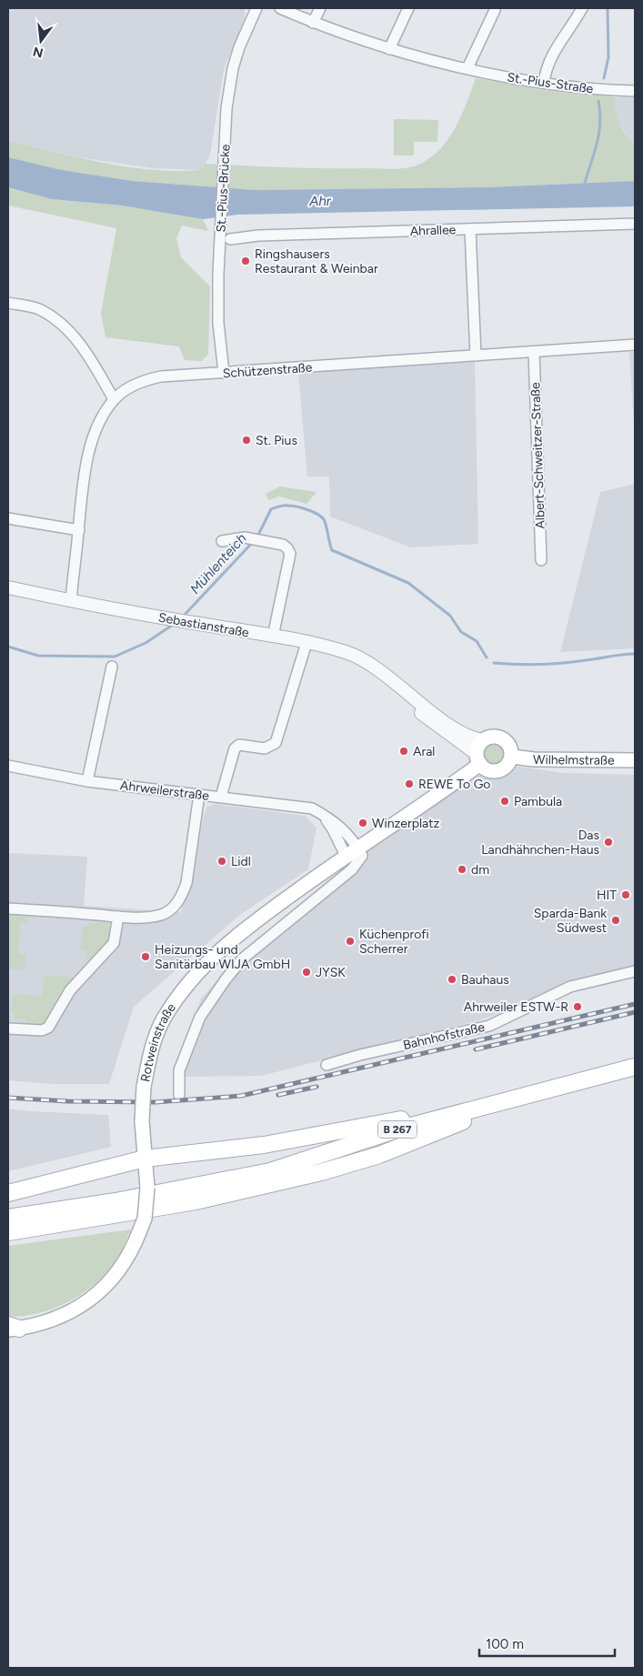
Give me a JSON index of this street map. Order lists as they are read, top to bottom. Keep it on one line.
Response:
{"streets":{"main road":["Wilhelmstraße","Rotweinstraße","B 267"],"street":["St.-Pius-Straße","St.-Pius-Brücke","Ahrallee","Schützenstraße","Albert-Schweitzer-Straße","Sebastianstraße","Ahrweilerstraße","Bahnhofstraße"]},"crossings":[["St.-Pius-Brücke","Schützenstraße"],["Schützenstraße","Albert-Schweitzer-Straße"],["Schützenstraße","Sebastianstraße"],["Sebastianstraße","Wilhelmstraße"],["Sebastianstraße","Rotweinstraße"],["Wilhelmstraße","Rotweinstraße"],["Ahrweilerstraße","Rotweinstraße"],["Rotweinstraße","B 267"]],"water":["Ahr","Mühlenteich"],"places":["Ringshausers Restaurant & Weinbar","St. Pius","Aral","REWE To Go","Pambula","Winzerplatz","Das Landhähnchen-Haus","Lidl","dm","HIT","Sparda-Bank Südwest","Küchenprofi Scherrer","Heizungs- und Sanitärbau WIJA GmbH","JYSK","Bauhaus","Ahrweiler ESTW-R"],"scale_bar":"100 m","north":"bottom"}
